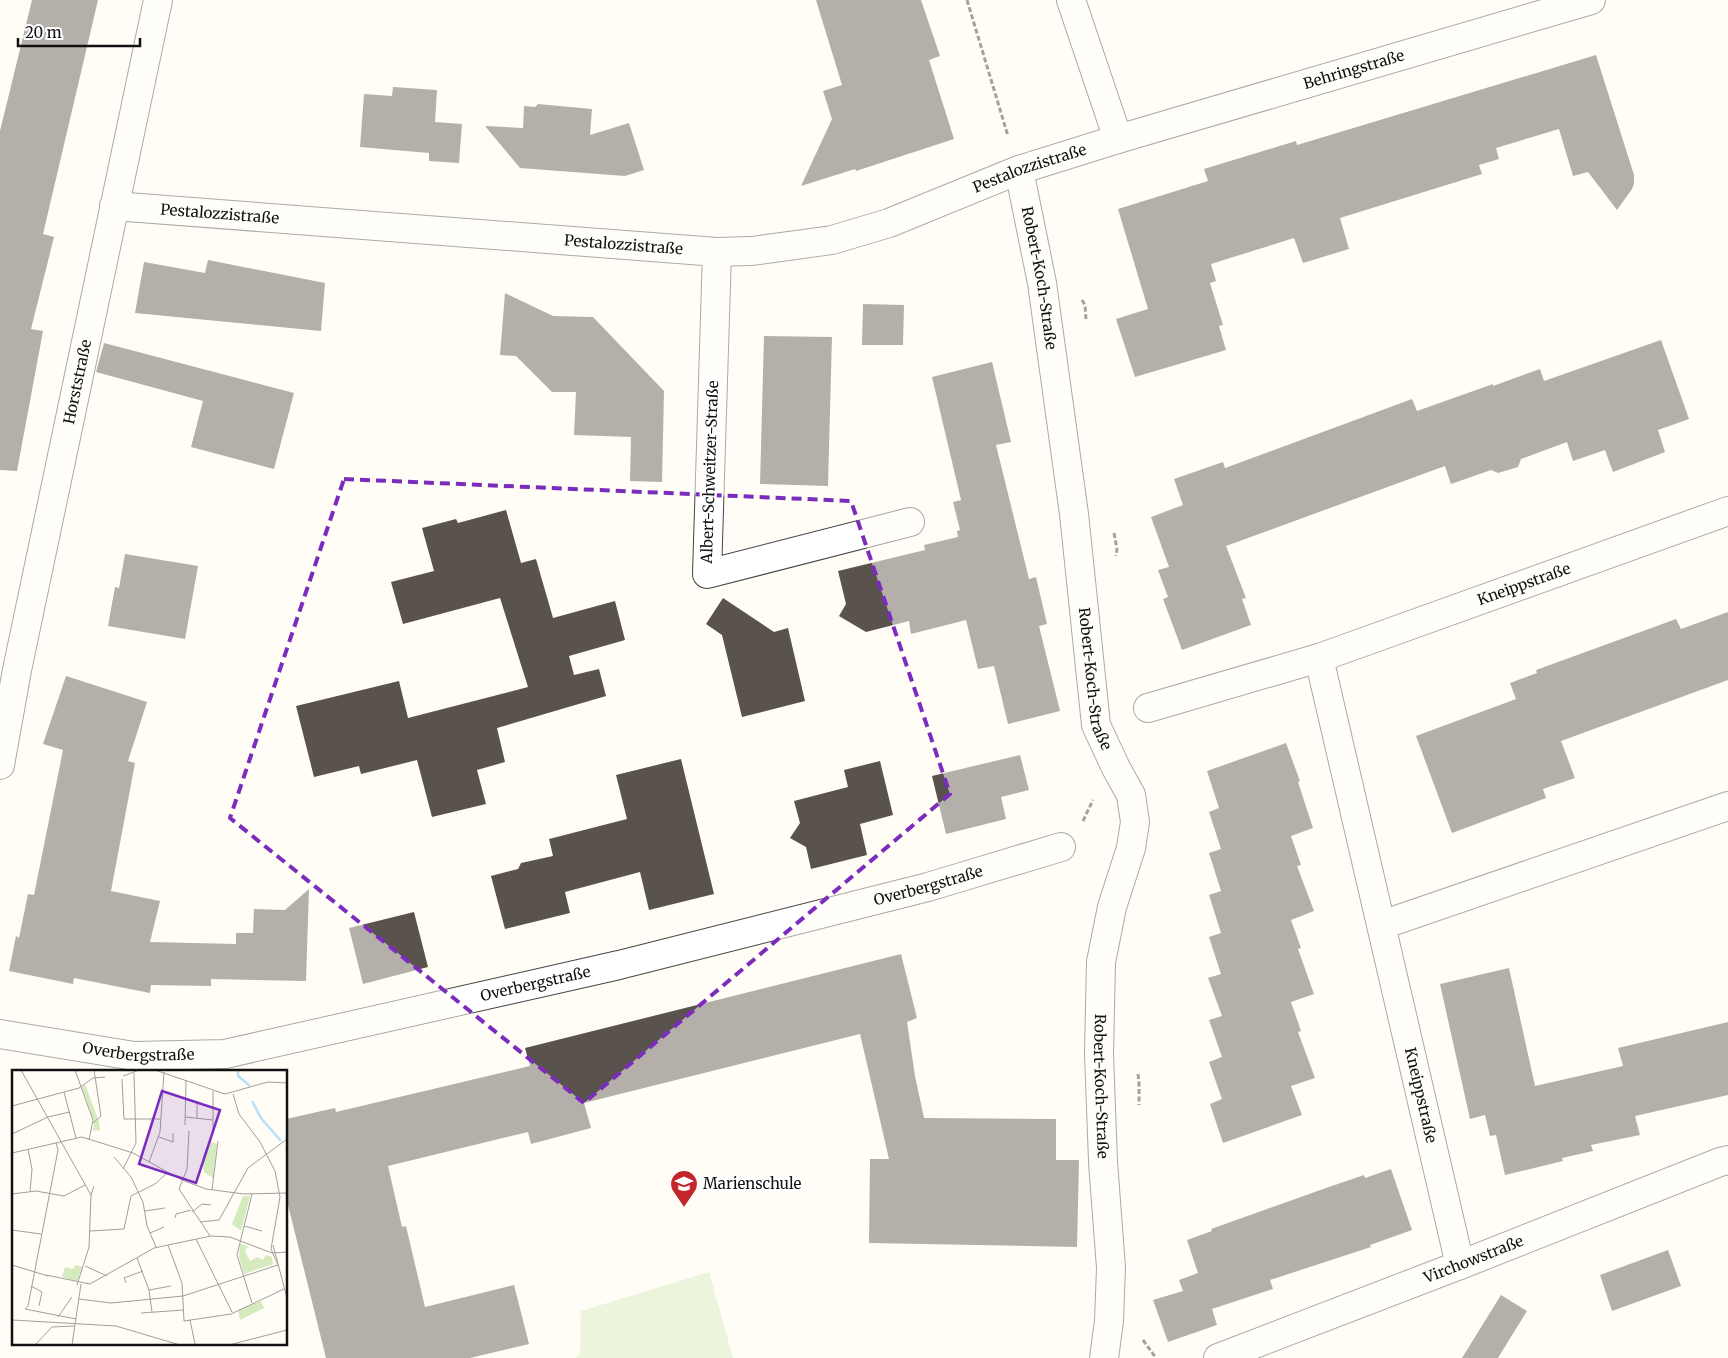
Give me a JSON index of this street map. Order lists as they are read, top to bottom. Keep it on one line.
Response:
{"streets":{"street":["Behringstraße","Pestalozzistraße","Robert-Koch-Straße","Horststraße","Albert-Schweitzer-Straße","Kneippstraße","Overbergstraße","Virchowstraße"]},"crossings":[["Behringstraße","Pestalozzistraße"],["Pestalozzistraße","Robert-Koch-Straße"],["Pestalozzistraße","Horststraße"],["Pestalozzistraße","Albert-Schweitzer-Straße"],["Kneippstraße","Virchowstraße"]],"places":{"school or university":["Marienschule"]},"scale_bar":"20 m"}
